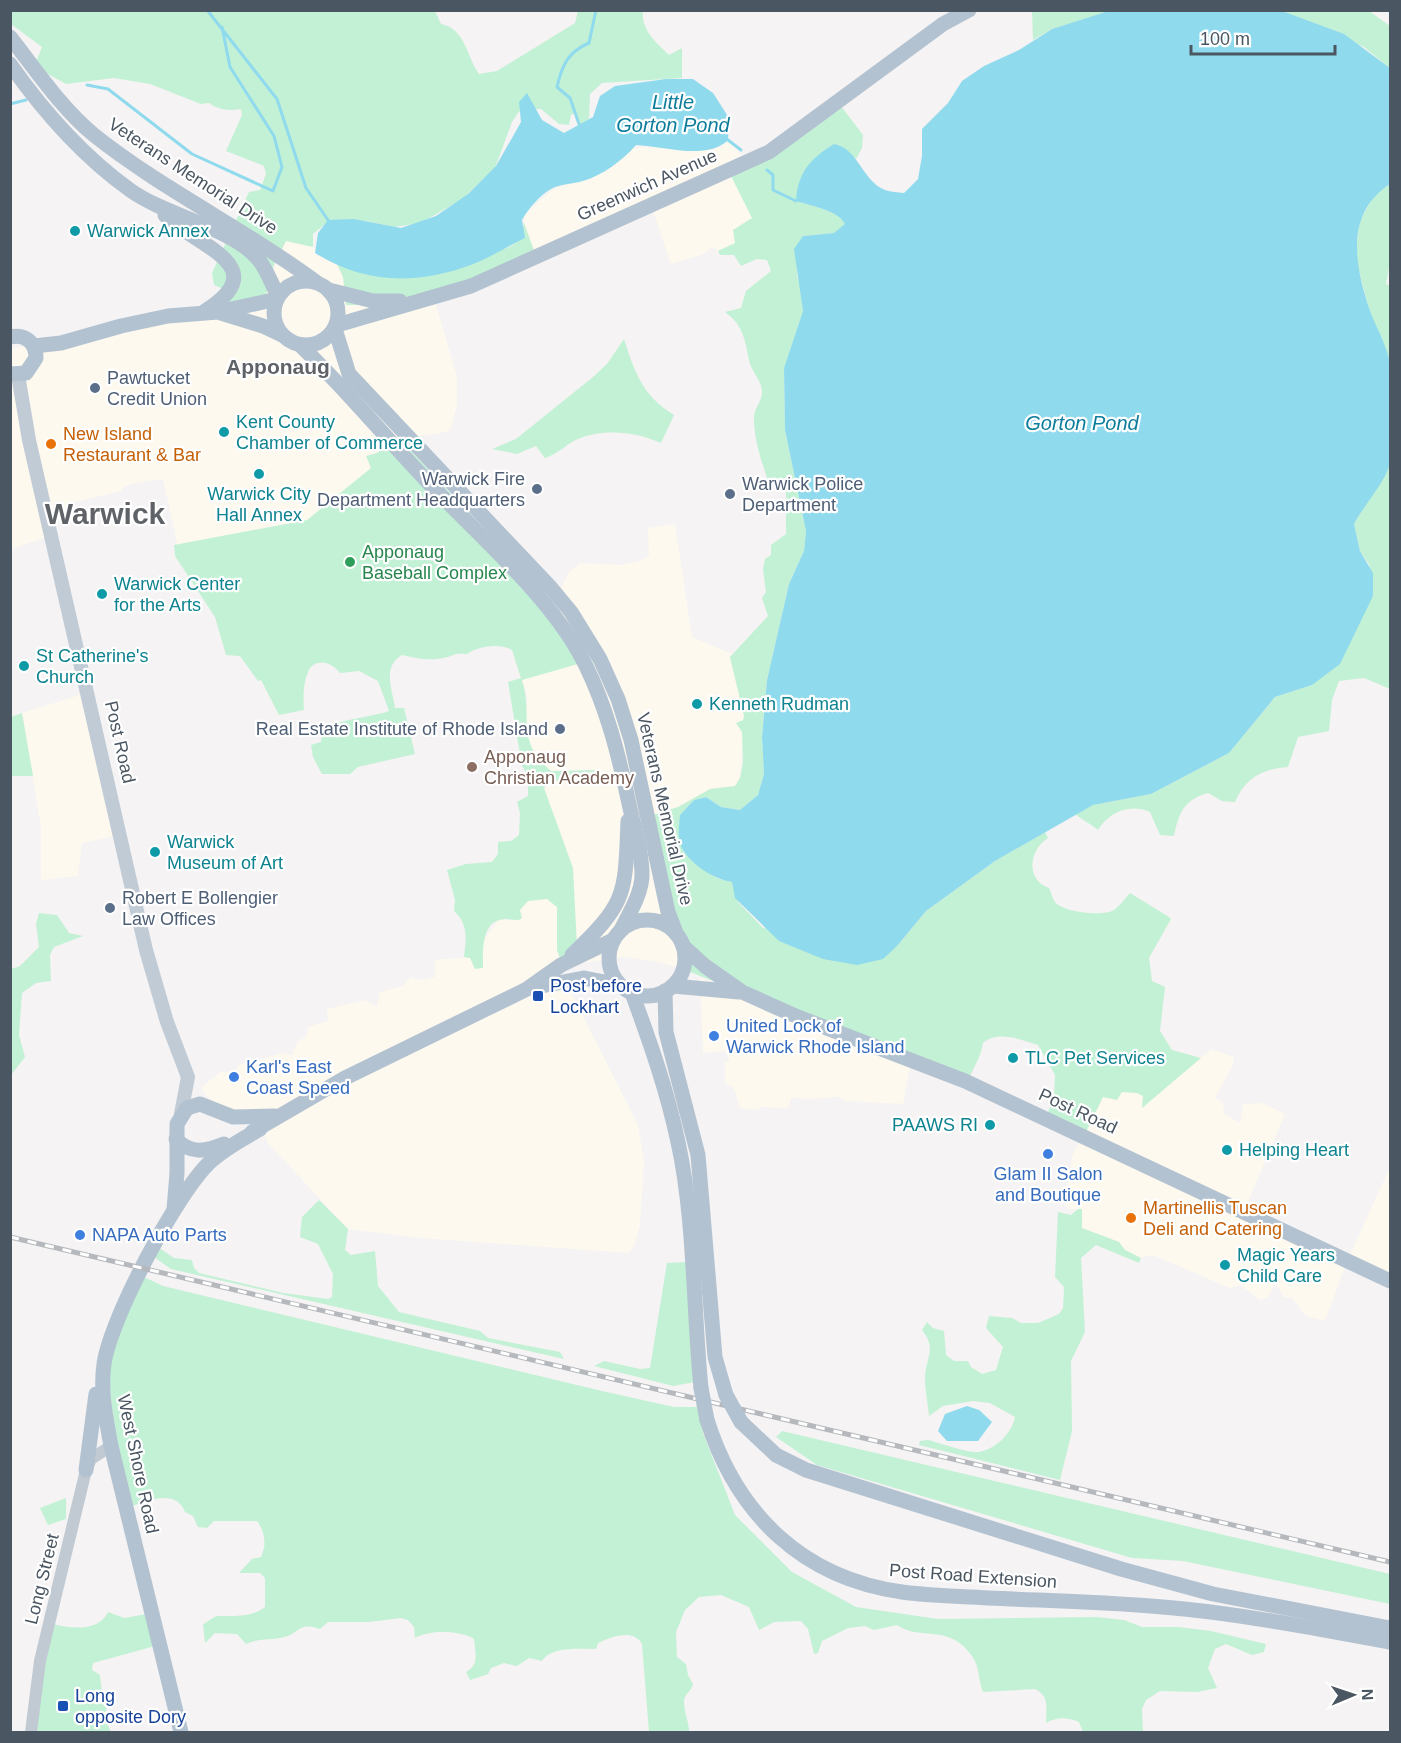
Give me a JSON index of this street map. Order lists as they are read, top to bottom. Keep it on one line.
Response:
{"streets":{"main road":["Veterans Memorial Drive","Greenwich Avenue","Post Road","West Shore Road","Post Road Extension"],"street":["Long Street"]},"crossings":[["Veterans Memorial Drive","Greenwich Avenue"],["Veterans Memorial Drive","Post Road"],["Veterans Memorial Drive","Post Road Extension"],["Post Road","West Shore Road"],["Post Road","Post Road Extension"]],"districts":["Apponaug","Warwick"],"water":["Little Gorton Pond","Gorton Pond"],"places":{"other":["Warwick Annex","Pawtucket Credit Union","Kent County Chamber of Commerce","New Island Restaurant & Bar","Warwick City Hall Annex","Warwick Fire Department Headquarters","Warwick Police Department","Apponaug Baseball Complex","Warwick Center for the Arts","St Catherine's Church","Kenneth Rudman","Real Estate Institute of Rhode Island","Apponaug Christian Academy","Warwick Museum of Art","Robert E Bollengier Law Offices","United Lock of Warwick Rhode Island","TLC Pet Services","Karl's East Coast Speed","PAAWS RI","Helping Heart","Glam II Salon and Boutique","Martinellis Tuscan Deli and Catering","NAPA Auto Parts","Magic Years Child Care"],"transit":["Post before Lockhart","Long opposite Dory"]},"scale_bar":"100 m","north":"right"}
